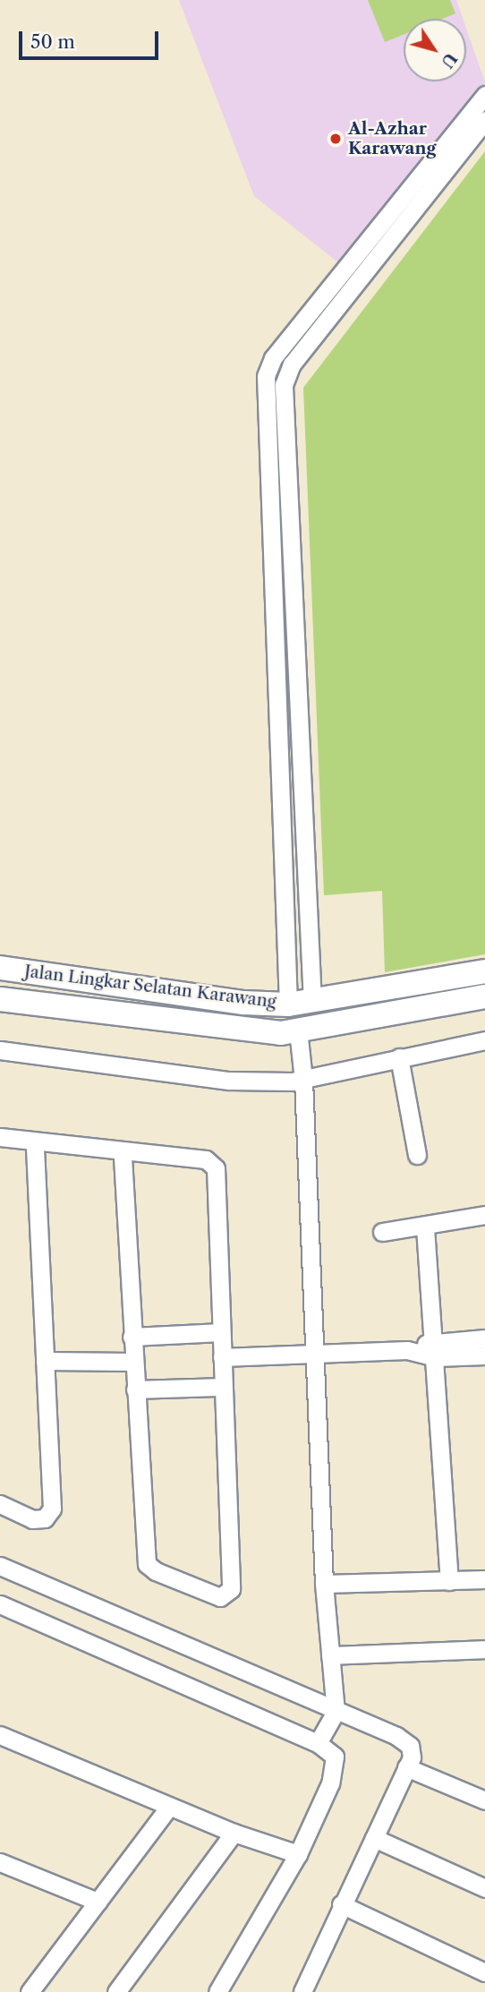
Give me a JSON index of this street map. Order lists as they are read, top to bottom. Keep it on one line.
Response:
{"streets":{"main road":["Jalan Lingkar Selatan Karawang"]},"places":["Al-Azhar Karawang"],"scale_bar":"50 m","north":"bottom right"}
